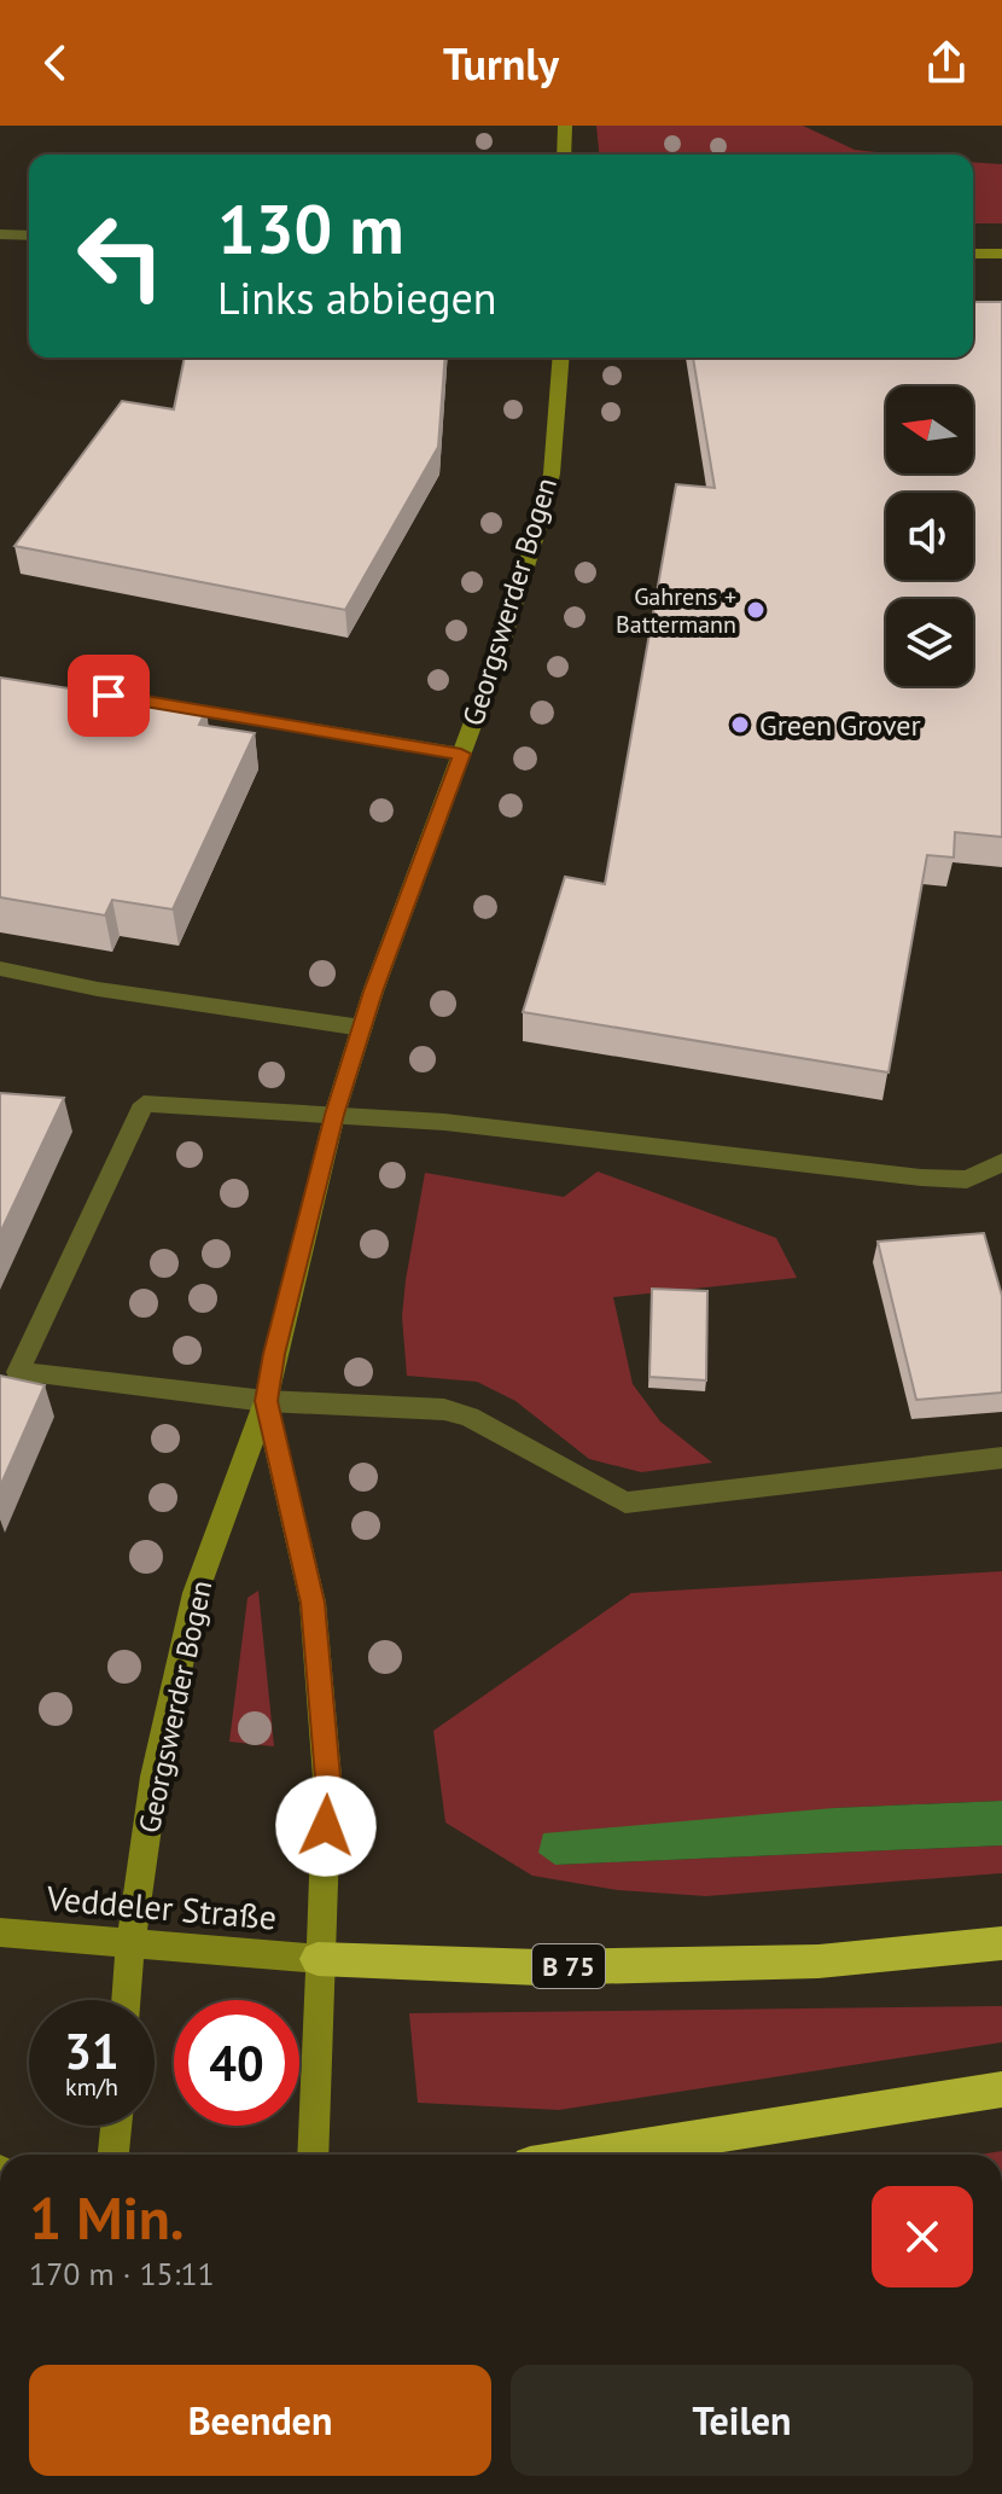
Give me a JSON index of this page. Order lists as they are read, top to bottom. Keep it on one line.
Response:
{"streets":{"highway":["B 75"],"street":["Georgswerder Bogen","Veddeler Straße"]},"crossings":[["Georgswerder Bogen","Veddeler Straße"],["Georgswerder Bogen","B 75"],["Veddeler Straße","B 75"]],"places":["Gahrens + Battermann","Green Grover"],"north":"left","page":{"header":"Turnly","turn":["130 m","Links abbiegen"],"speed":"31 km/h","limit":"40","heading":["1 Min.","170 m · 15:11"],"buttons":["Beenden","Teilen"]}}
